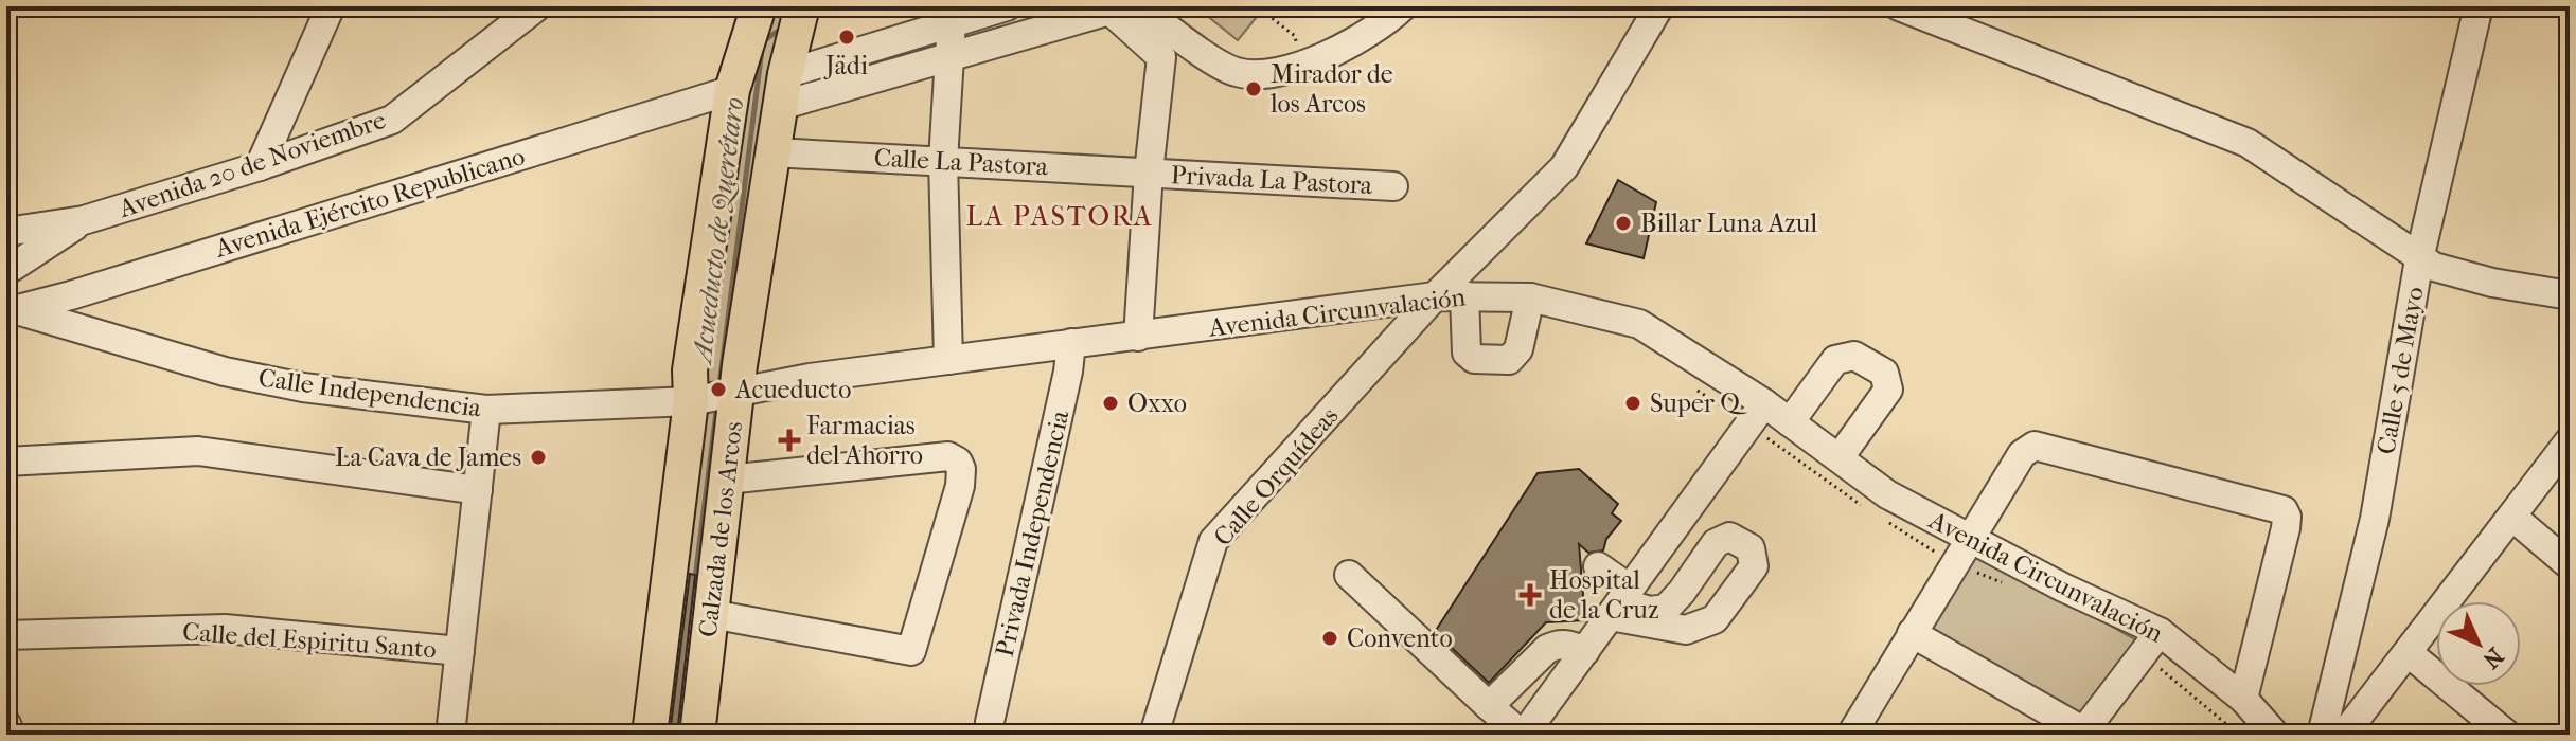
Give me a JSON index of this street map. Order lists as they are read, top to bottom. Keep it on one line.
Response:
{"streets":{"main road":["Calzada de los Arcos"],"street":["Calle La Pastora","Avenida 20 de Noviembre","Privada La Pastora","Avenida Ejército Republicano","Avenida Circunvalación","Calle 5 de Mayo","Calle Independencia","Calle Orquídeas","Privada Independencia","Calle del Espiritu Santo"]},"crossings":[["Calle La Pastora","Privada La Pastora"],["Calle La Pastora","Calzada de los Arcos"],["Avenida Ejército Republicano","Calle Independencia"],["Avenida Ejército Republicano","Calzada de los Arcos"],["Avenida Circunvalación","Calle Orquídeas"],["Avenida Circunvalación","Calzada de los Arcos"],["Avenida Circunvalación","Privada Independencia"],["Calle Independencia","Calzada de los Arcos"]],"districts":["LA PASTORA"],"water":["Acueducto de Querétaro"],"places":{"other":["Jädi","Mirador de los Arcos","Billar Luna Azul","Acueducto","Oxxo","Super Q","La Cava de James","Convento"],"health":["Farmacias del Ahorro","Hospital de la Cruz"]},"north":"bottom right"}
